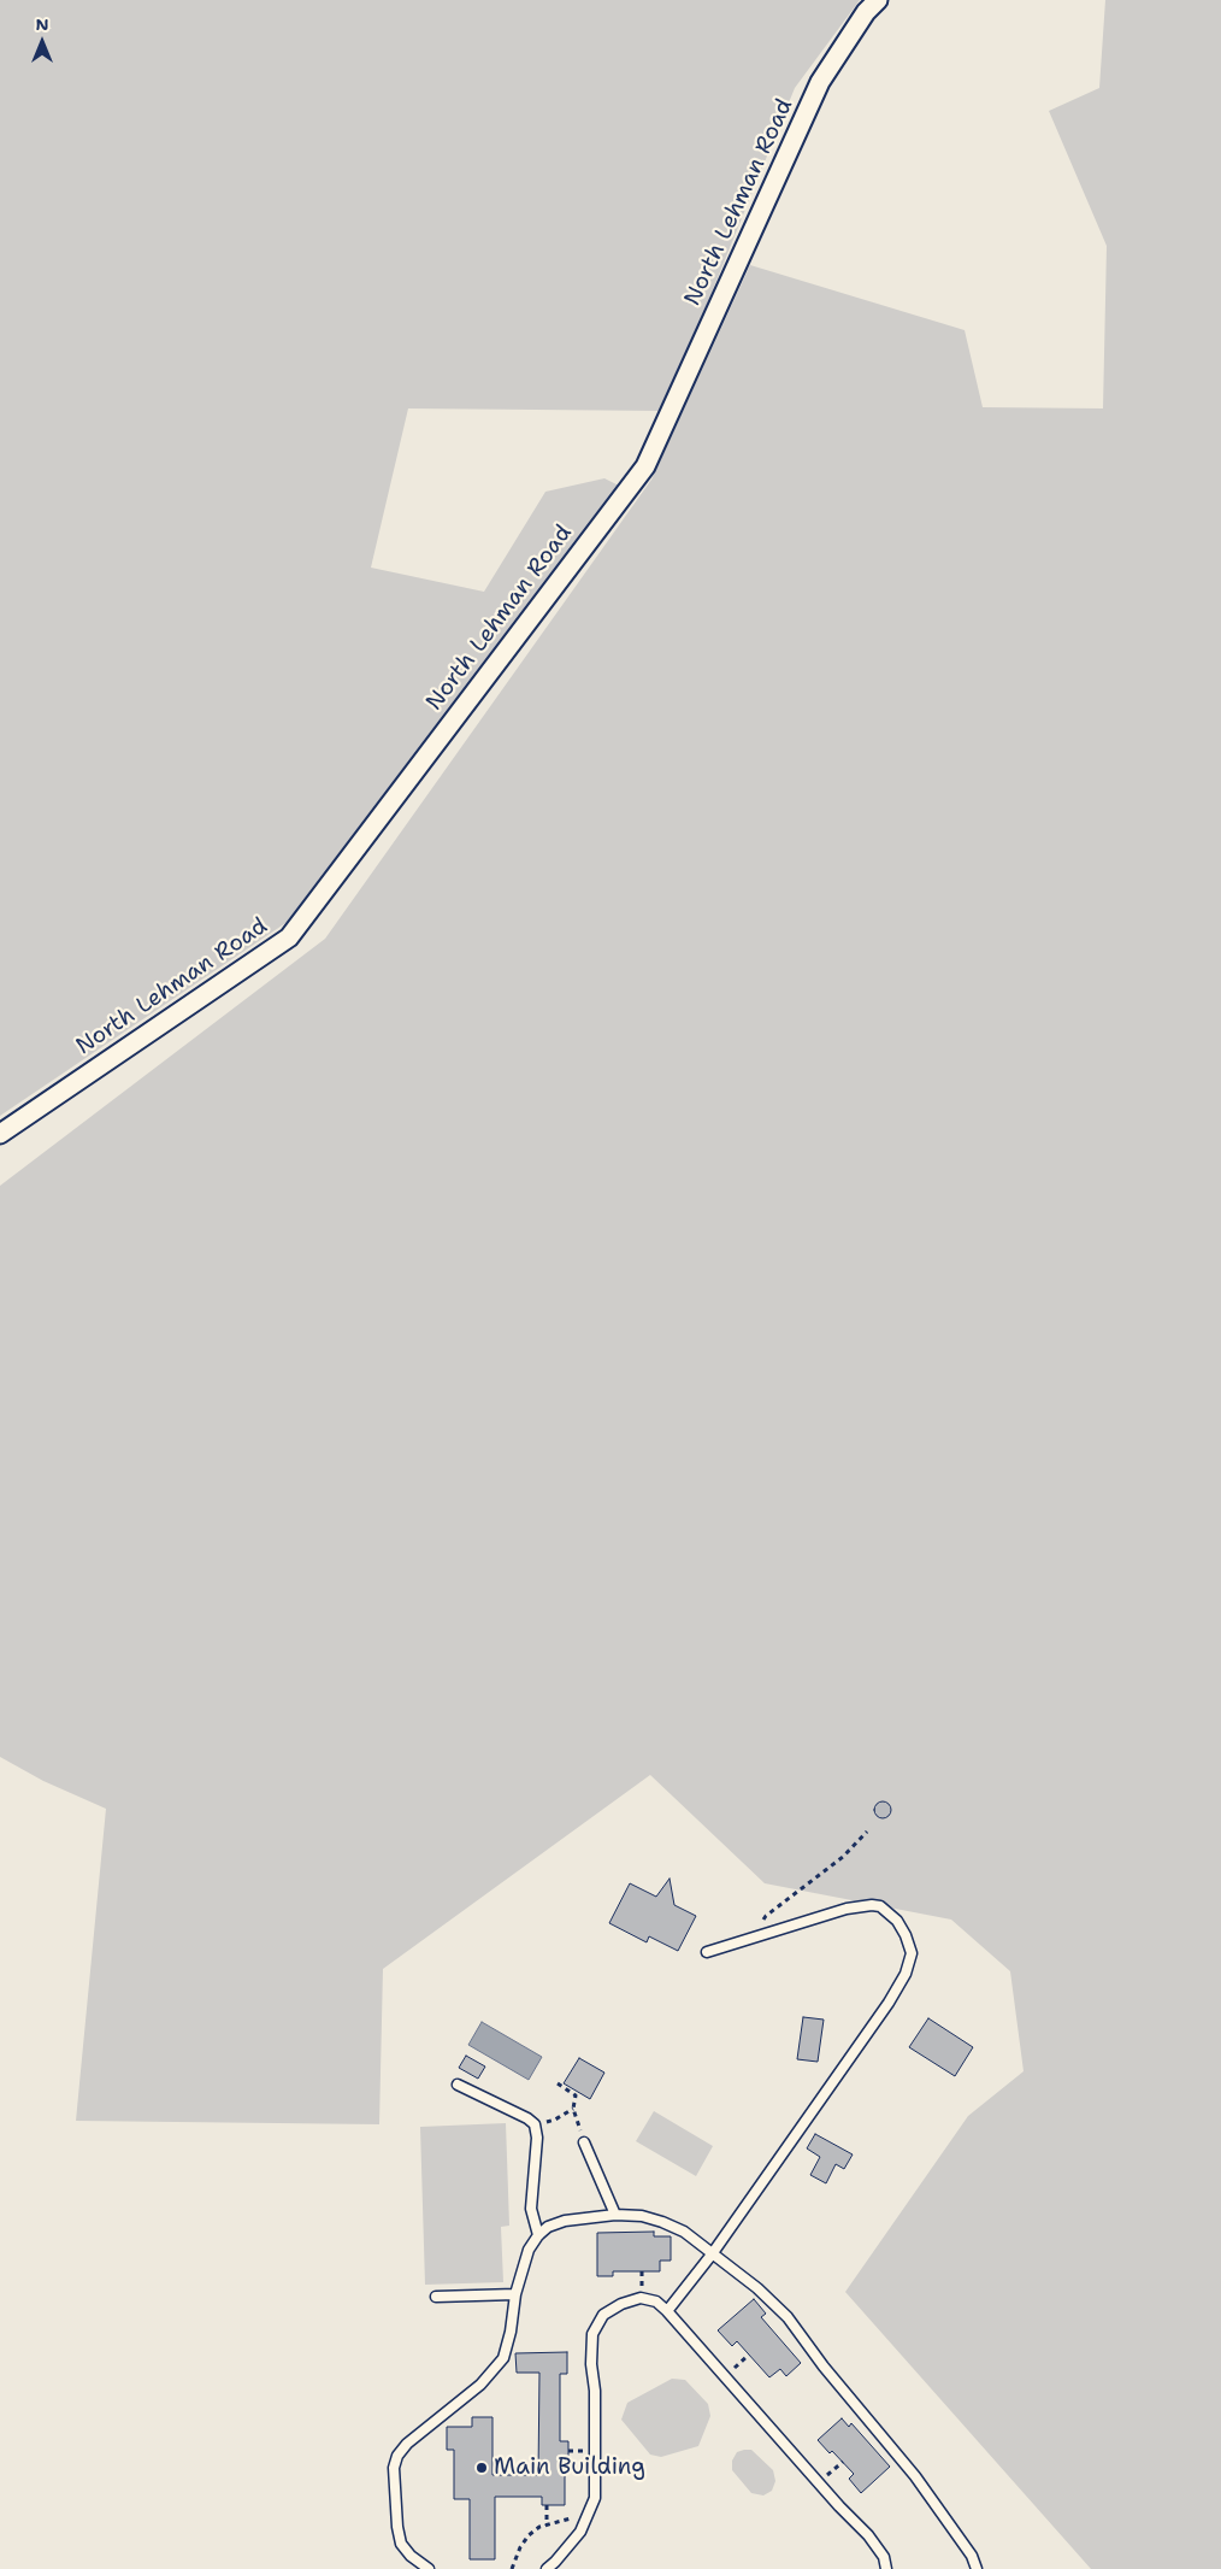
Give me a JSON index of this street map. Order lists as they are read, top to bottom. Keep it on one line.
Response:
{"streets":{"street":["North Lehman Road"]},"places":["Main Building"],"north":"top"}
